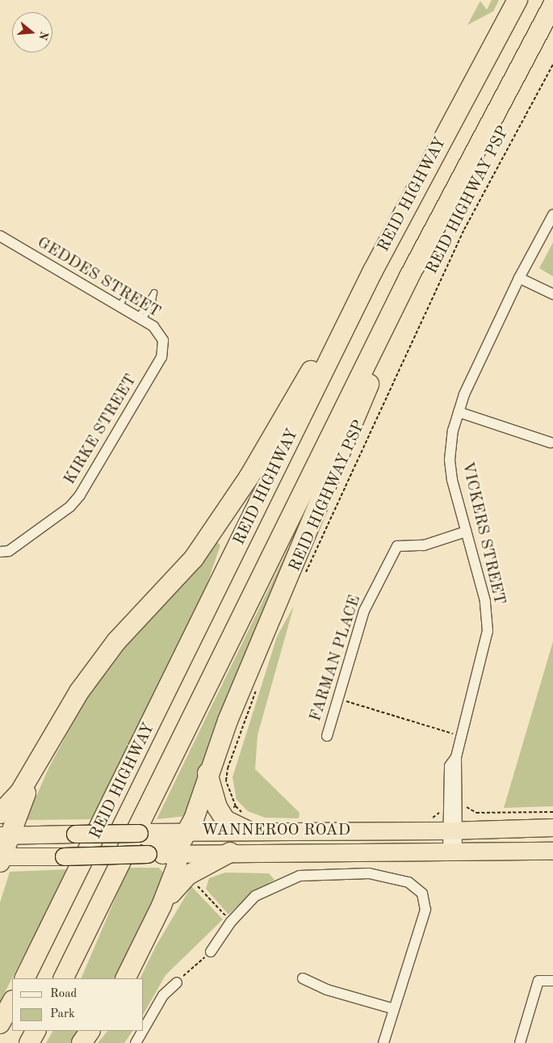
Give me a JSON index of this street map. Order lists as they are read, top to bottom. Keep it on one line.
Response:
{"streets":{"highway":["REID HIGHWAY","WANNEROO ROAD"],"street":["GEDDES STREET","KIRKE STREET","VICKERS STREET","FARMAN PLACE"],"path":["REID HIGHWAY PSP"]},"crossings":[["GEDDES STREET","KIRKE STREET"],["VICKERS STREET","FARMAN PLACE"],["VICKERS STREET","WANNEROO ROAD"]],"legend":["Road","Park"],"north":"right"}
